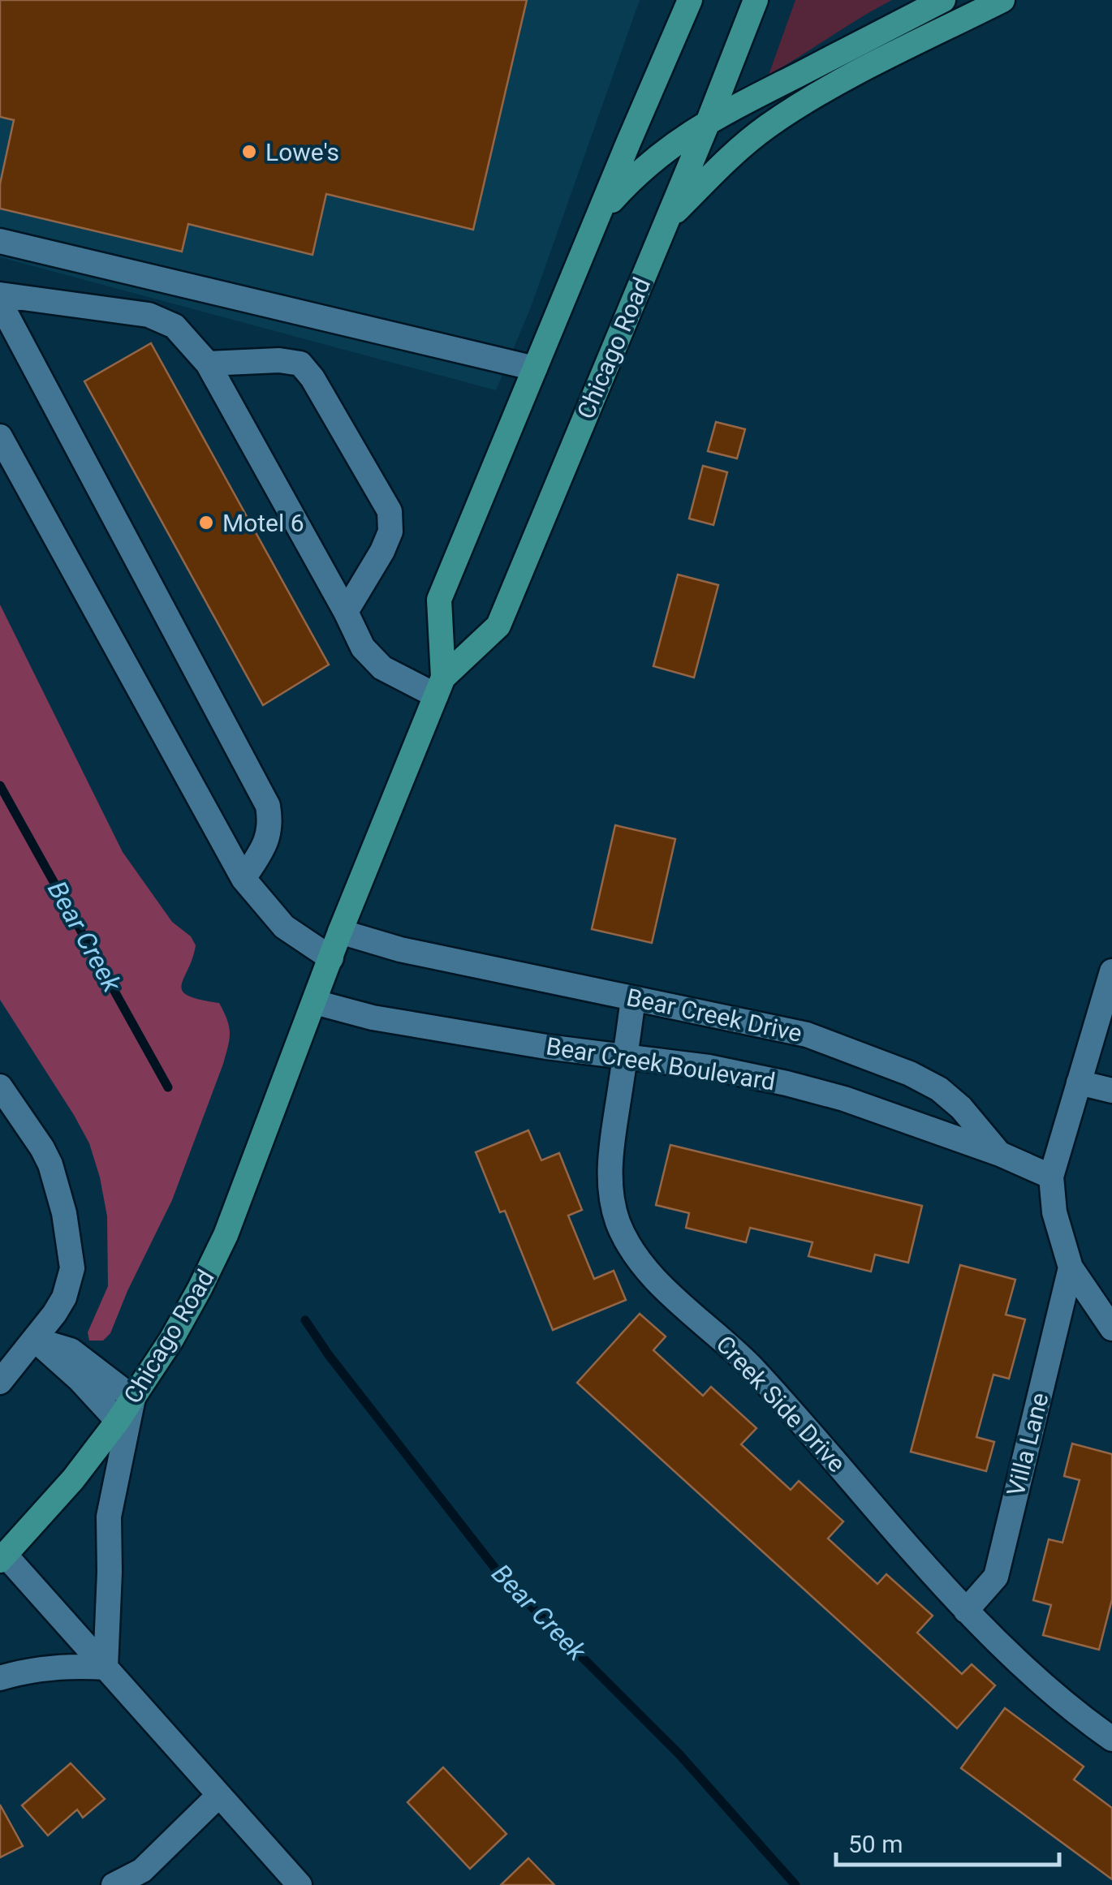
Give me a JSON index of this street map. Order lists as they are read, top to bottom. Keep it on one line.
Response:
{"streets":{"main road":["Chicago Road"],"street":["Bear Creek Drive","Bear Creek Boulevard","Creek Side Drive","Villa Lane"]},"crossings":[["Chicago Road","Bear Creek Drive"],["Chicago Road","Bear Creek Boulevard"],["Bear Creek Drive","Bear Creek Boulevard"],["Bear Creek Drive","Creek Side Drive"],["Bear Creek Boulevard","Creek Side Drive"],["Creek Side Drive","Villa Lane"]],"water":["Bear Creek"],"places":["Lowe's","Motel 6"],"scale_bar":"50 m"}
